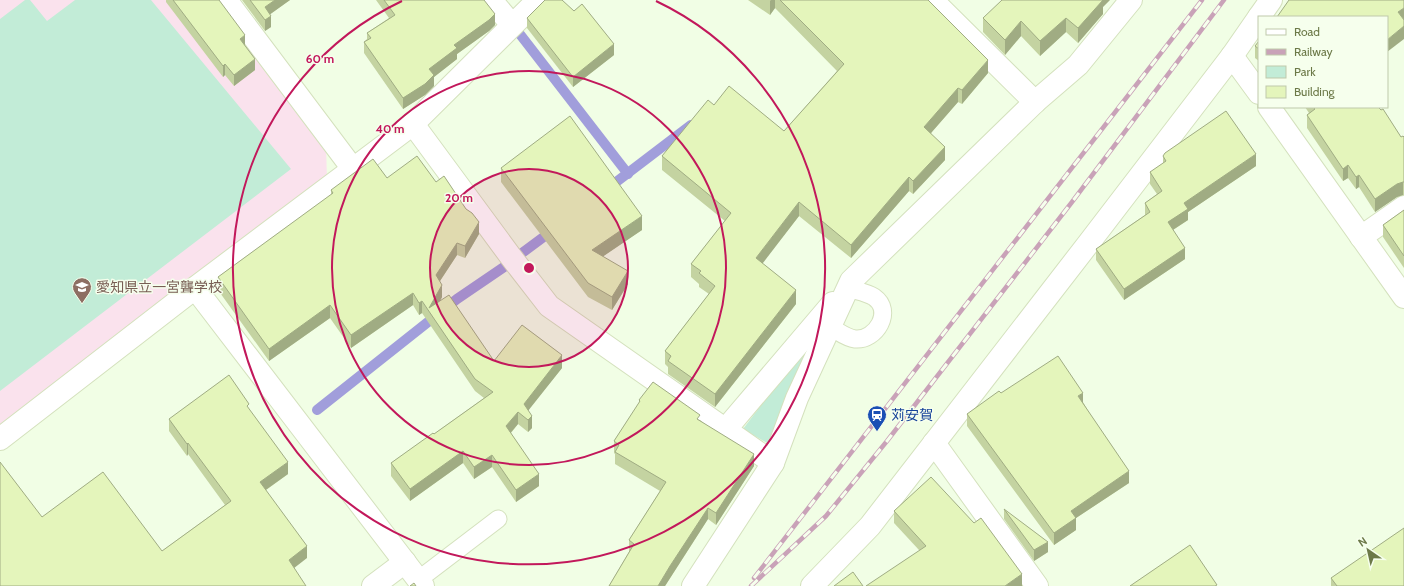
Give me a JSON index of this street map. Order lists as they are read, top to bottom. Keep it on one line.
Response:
{"places":{"school or university":["愛知県立一宮聾学校"],"station":["苅安賀"]},"legend":["Road","Railway","Park","Building"],"north":"top left","rings":["60 m","40 m","20 m"]}
